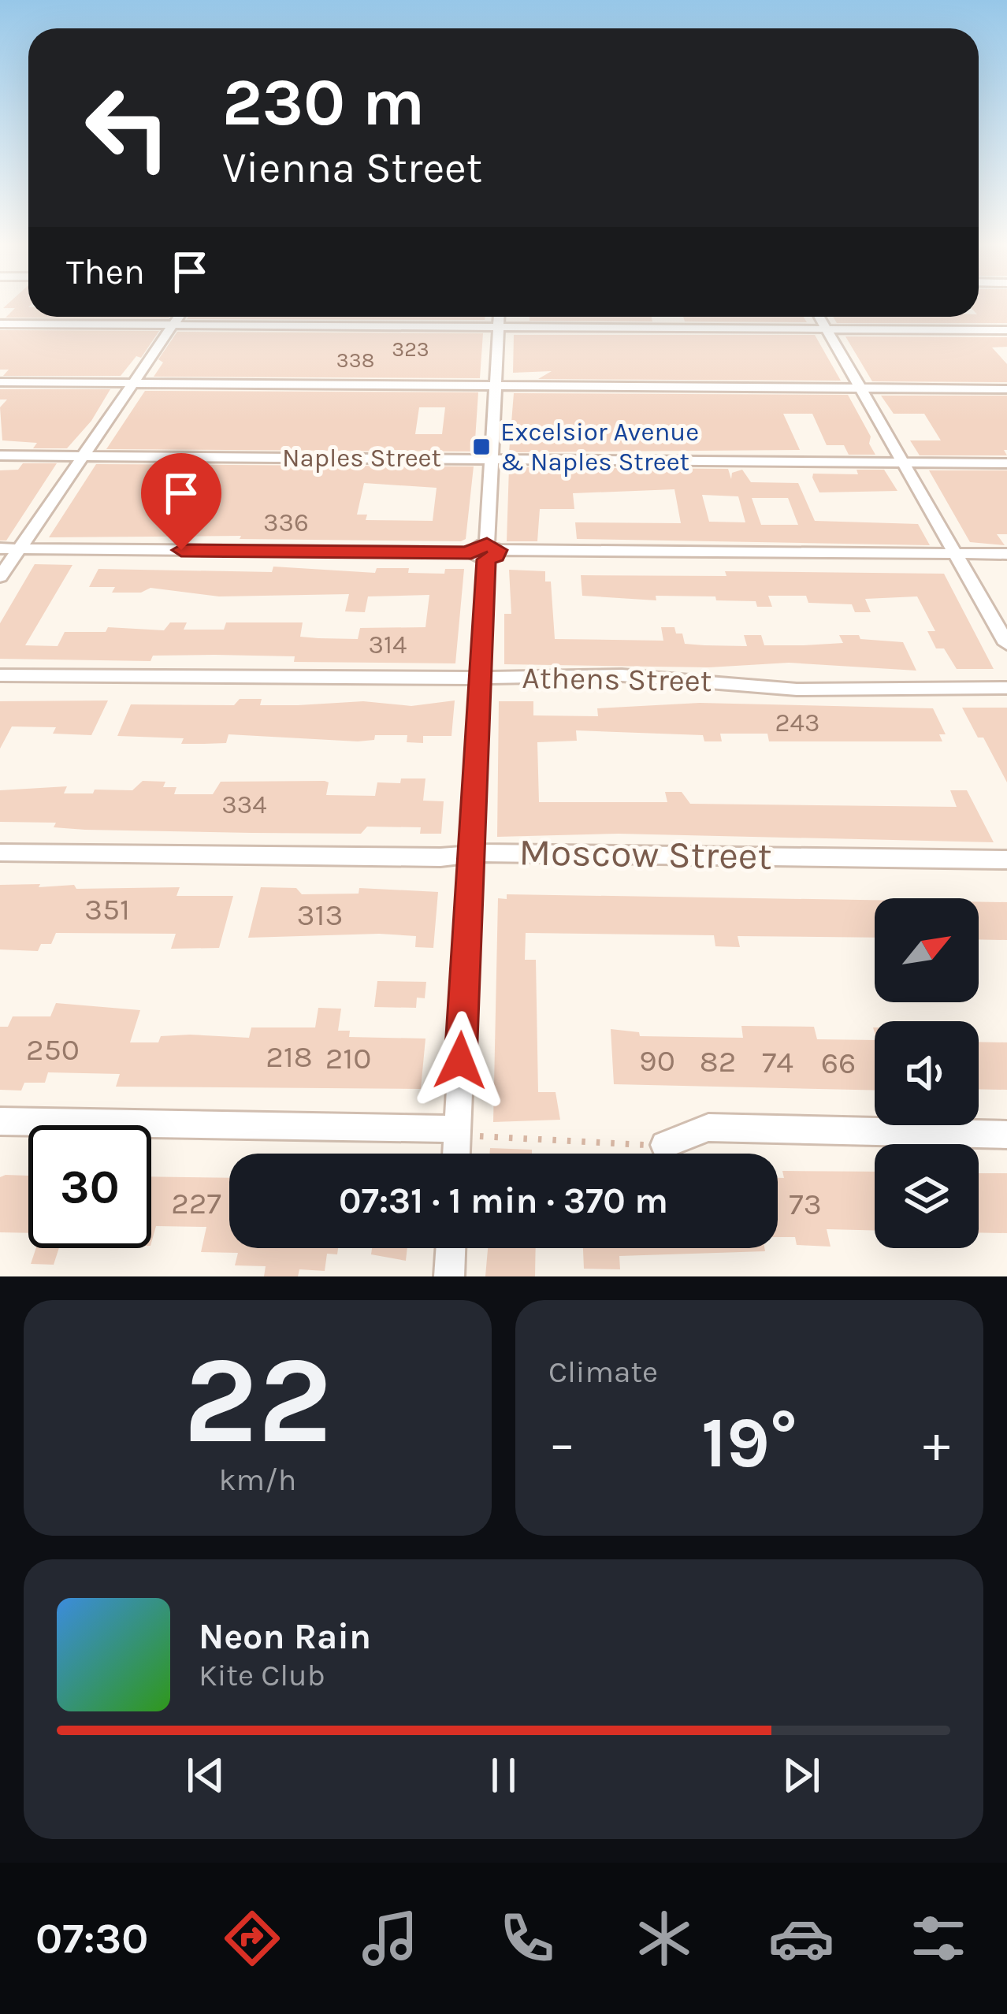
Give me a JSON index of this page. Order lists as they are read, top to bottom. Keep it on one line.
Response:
{"streets":{"street":["Naples Street","Athens Street","Moscow Street"]},"places":{"transit":["Excelsior Avenue & Naples Street"]},"house_numbers":["323","338","336","314","243","334","351","313","250","218","210","90","82","74","66","227","73"],"north":"top right","page":{"turn":["230 m","Vienna Street"],"then":"Then","limit":"30","trip":"07:31 · 1 min · 370 m","tile":[["22","km/h"],"Climate"],"heat":["−","19°","+"],"song":["Neon Rain","Kite Club"],"tabs":"07:30"}}
